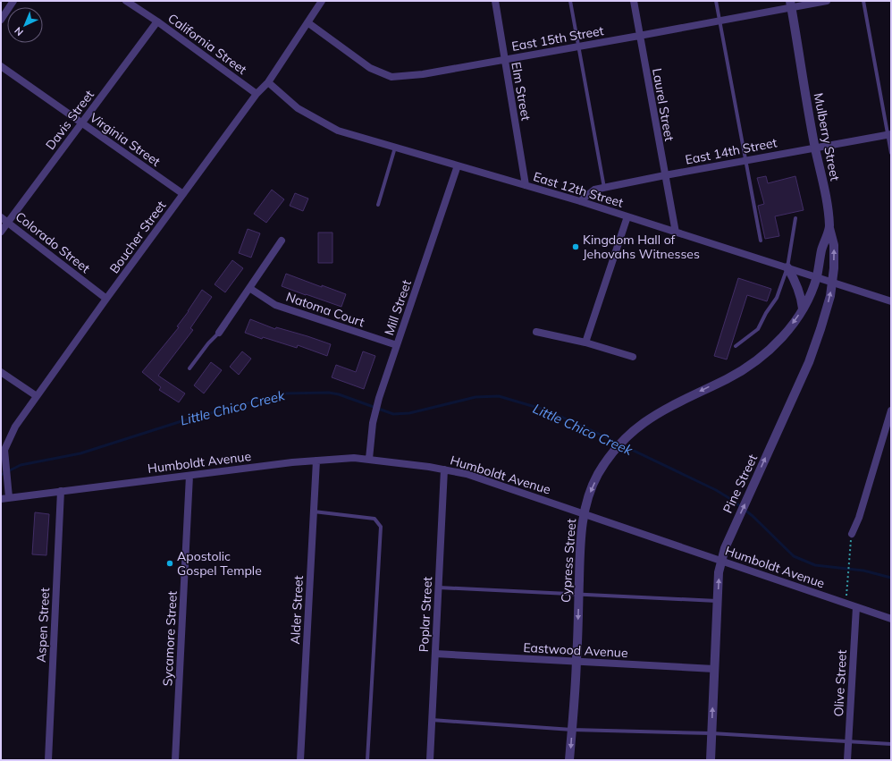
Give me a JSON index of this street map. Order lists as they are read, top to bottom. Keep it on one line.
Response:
{"streets":{"street":["East 15th Street","California Street","Elm Street","Laurel Street","Davis Street","Mulberry Street","Virginia Street","East 14th Street","East 12th Street","Boucher Street","Colorado Street","Mill Street","Natoma Court","Humboldt Avenue","Pine Street","Cypress Street","Alder Street","Poplar Street","Aspen Street","Sycamore Street","Eastwood Avenue","Olive Street"]},"crossings":[["East 15th Street","Elm Street"],["East 15th Street","Laurel Street"],["East 15th Street","Mulberry Street"],["East 15th Street","Boucher Street"],["California Street","Davis Street"],["California Street","Boucher Street"],["Elm Street","East 12th Street"],["Laurel Street","East 14th Street"],["Laurel Street","East 12th Street"],["Davis Street","Virginia Street"],["Davis Street","Colorado Street"],["Mulberry Street","East 14th Street"],["Mulberry Street","East 12th Street"],["Mulberry Street","Pine Street"],["Mulberry Street","Cypress Street"],["Virginia Street","Boucher Street"],["East 14th Street","East 12th Street"],["East 12th Street","Boucher Street"],["East 12th Street","Mill Street"],["East 12th Street","Pine Street"],["East 12th Street","Cypress Street"],["Boucher Street","Colorado Street"],["Boucher Street","Humboldt Avenue"],["Mill Street","Natoma Court"],["Mill Street","Humboldt Avenue"],["Humboldt Avenue","Pine Street"],["Humboldt Avenue","Cypress Street"],["Humboldt Avenue","Alder Street"],["Humboldt Avenue","Poplar Street"],["Humboldt Avenue","Aspen Street"],["Humboldt Avenue","Sycamore Street"],["Humboldt Avenue","Olive Street"],["Pine Street","Eastwood Avenue"],["Cypress Street","Eastwood Avenue"],["Poplar Street","Eastwood Avenue"]],"one_way":["Pine Street","Cypress Street"],"water":["Little Chico Creek"],"places":["Kingdom Hall of Jehovahs Witnesses","Apostolic Gospel Temple"],"north":"bottom left"}
